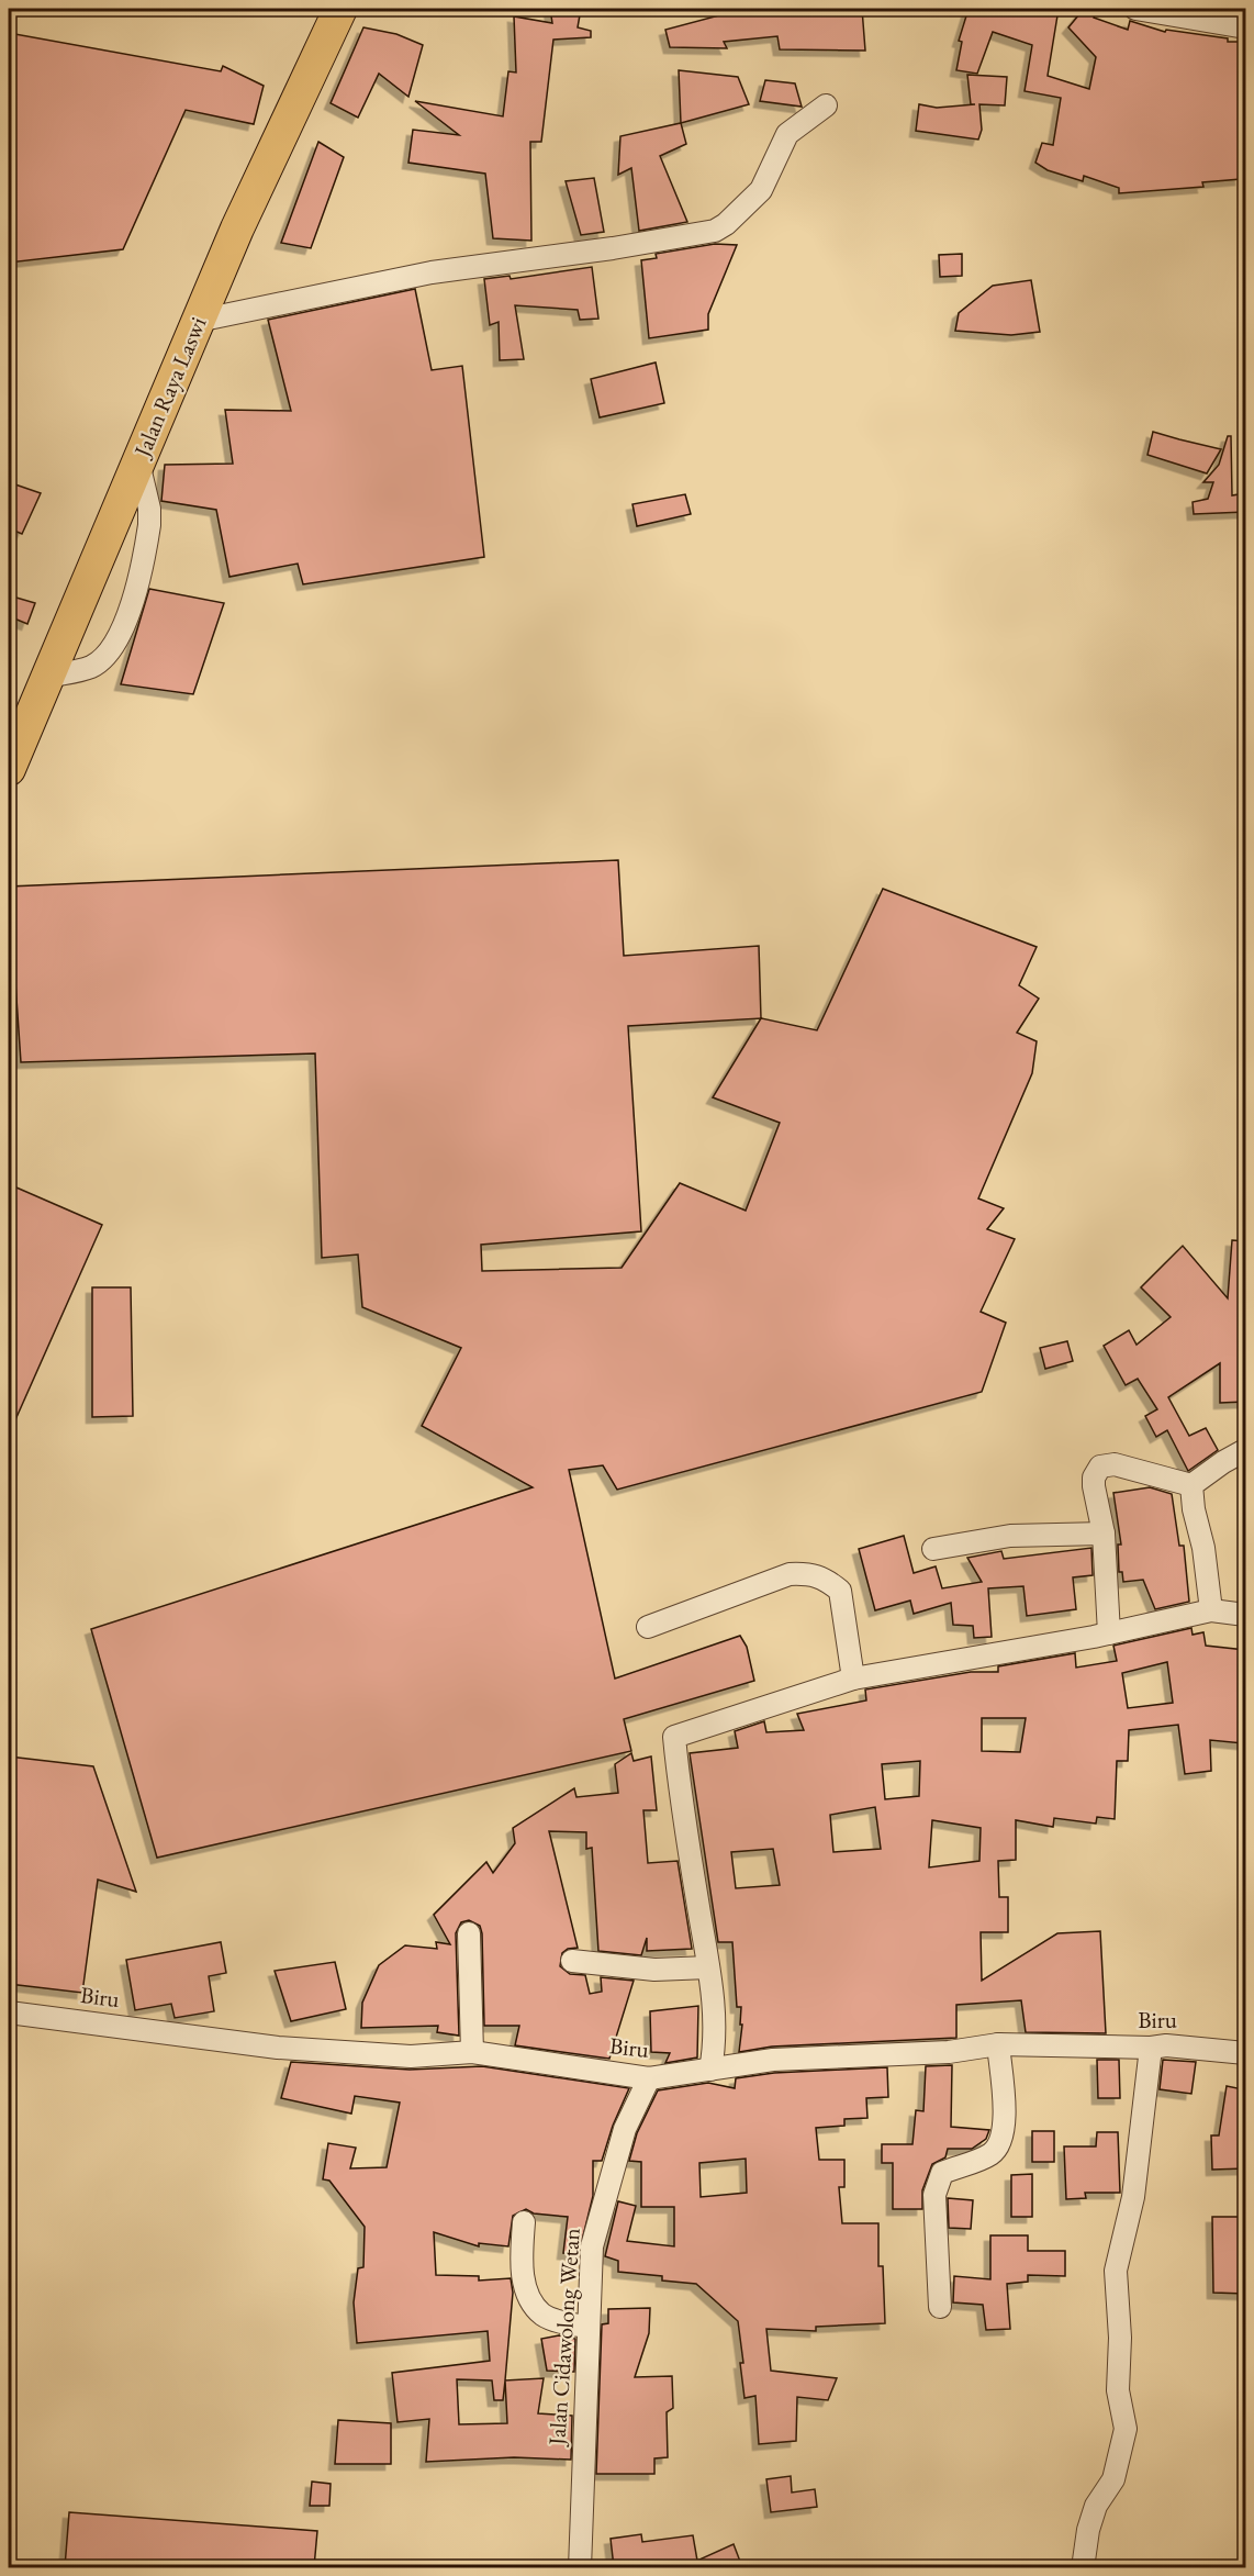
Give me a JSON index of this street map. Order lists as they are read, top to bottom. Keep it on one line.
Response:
{"streets":{"main road":["Jalan Raya Laswi"],"street":["Biru","Jalan Cidawolong Wetan"]},"crossings":[["Biru","Jalan Cidawolong Wetan"]]}
